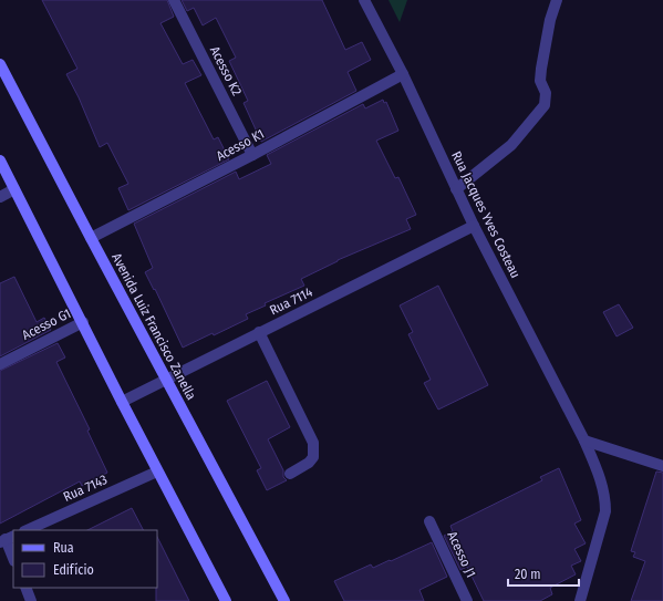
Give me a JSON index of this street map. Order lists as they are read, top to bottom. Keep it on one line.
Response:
{"streets":{"street":["Acesso K2","Acesso K1","Rua Jacques Yves Costeau","Rua 7114","Acesso G1","Avenida Luiz Francisco Zanella","Rua 7143","Acesso J1"]},"crossings":[["Acesso K2","Acesso K1"],["Acesso K1","Rua Jacques Yves Costeau"],["Acesso K1","Avenida Luiz Francisco Zanella"],["Rua Jacques Yves Costeau","Rua 7114"],["Rua 7114","Avenida Luiz Francisco Zanella"]],"legend":["Rua","Edifício"],"scale_bar":"20 m"}
